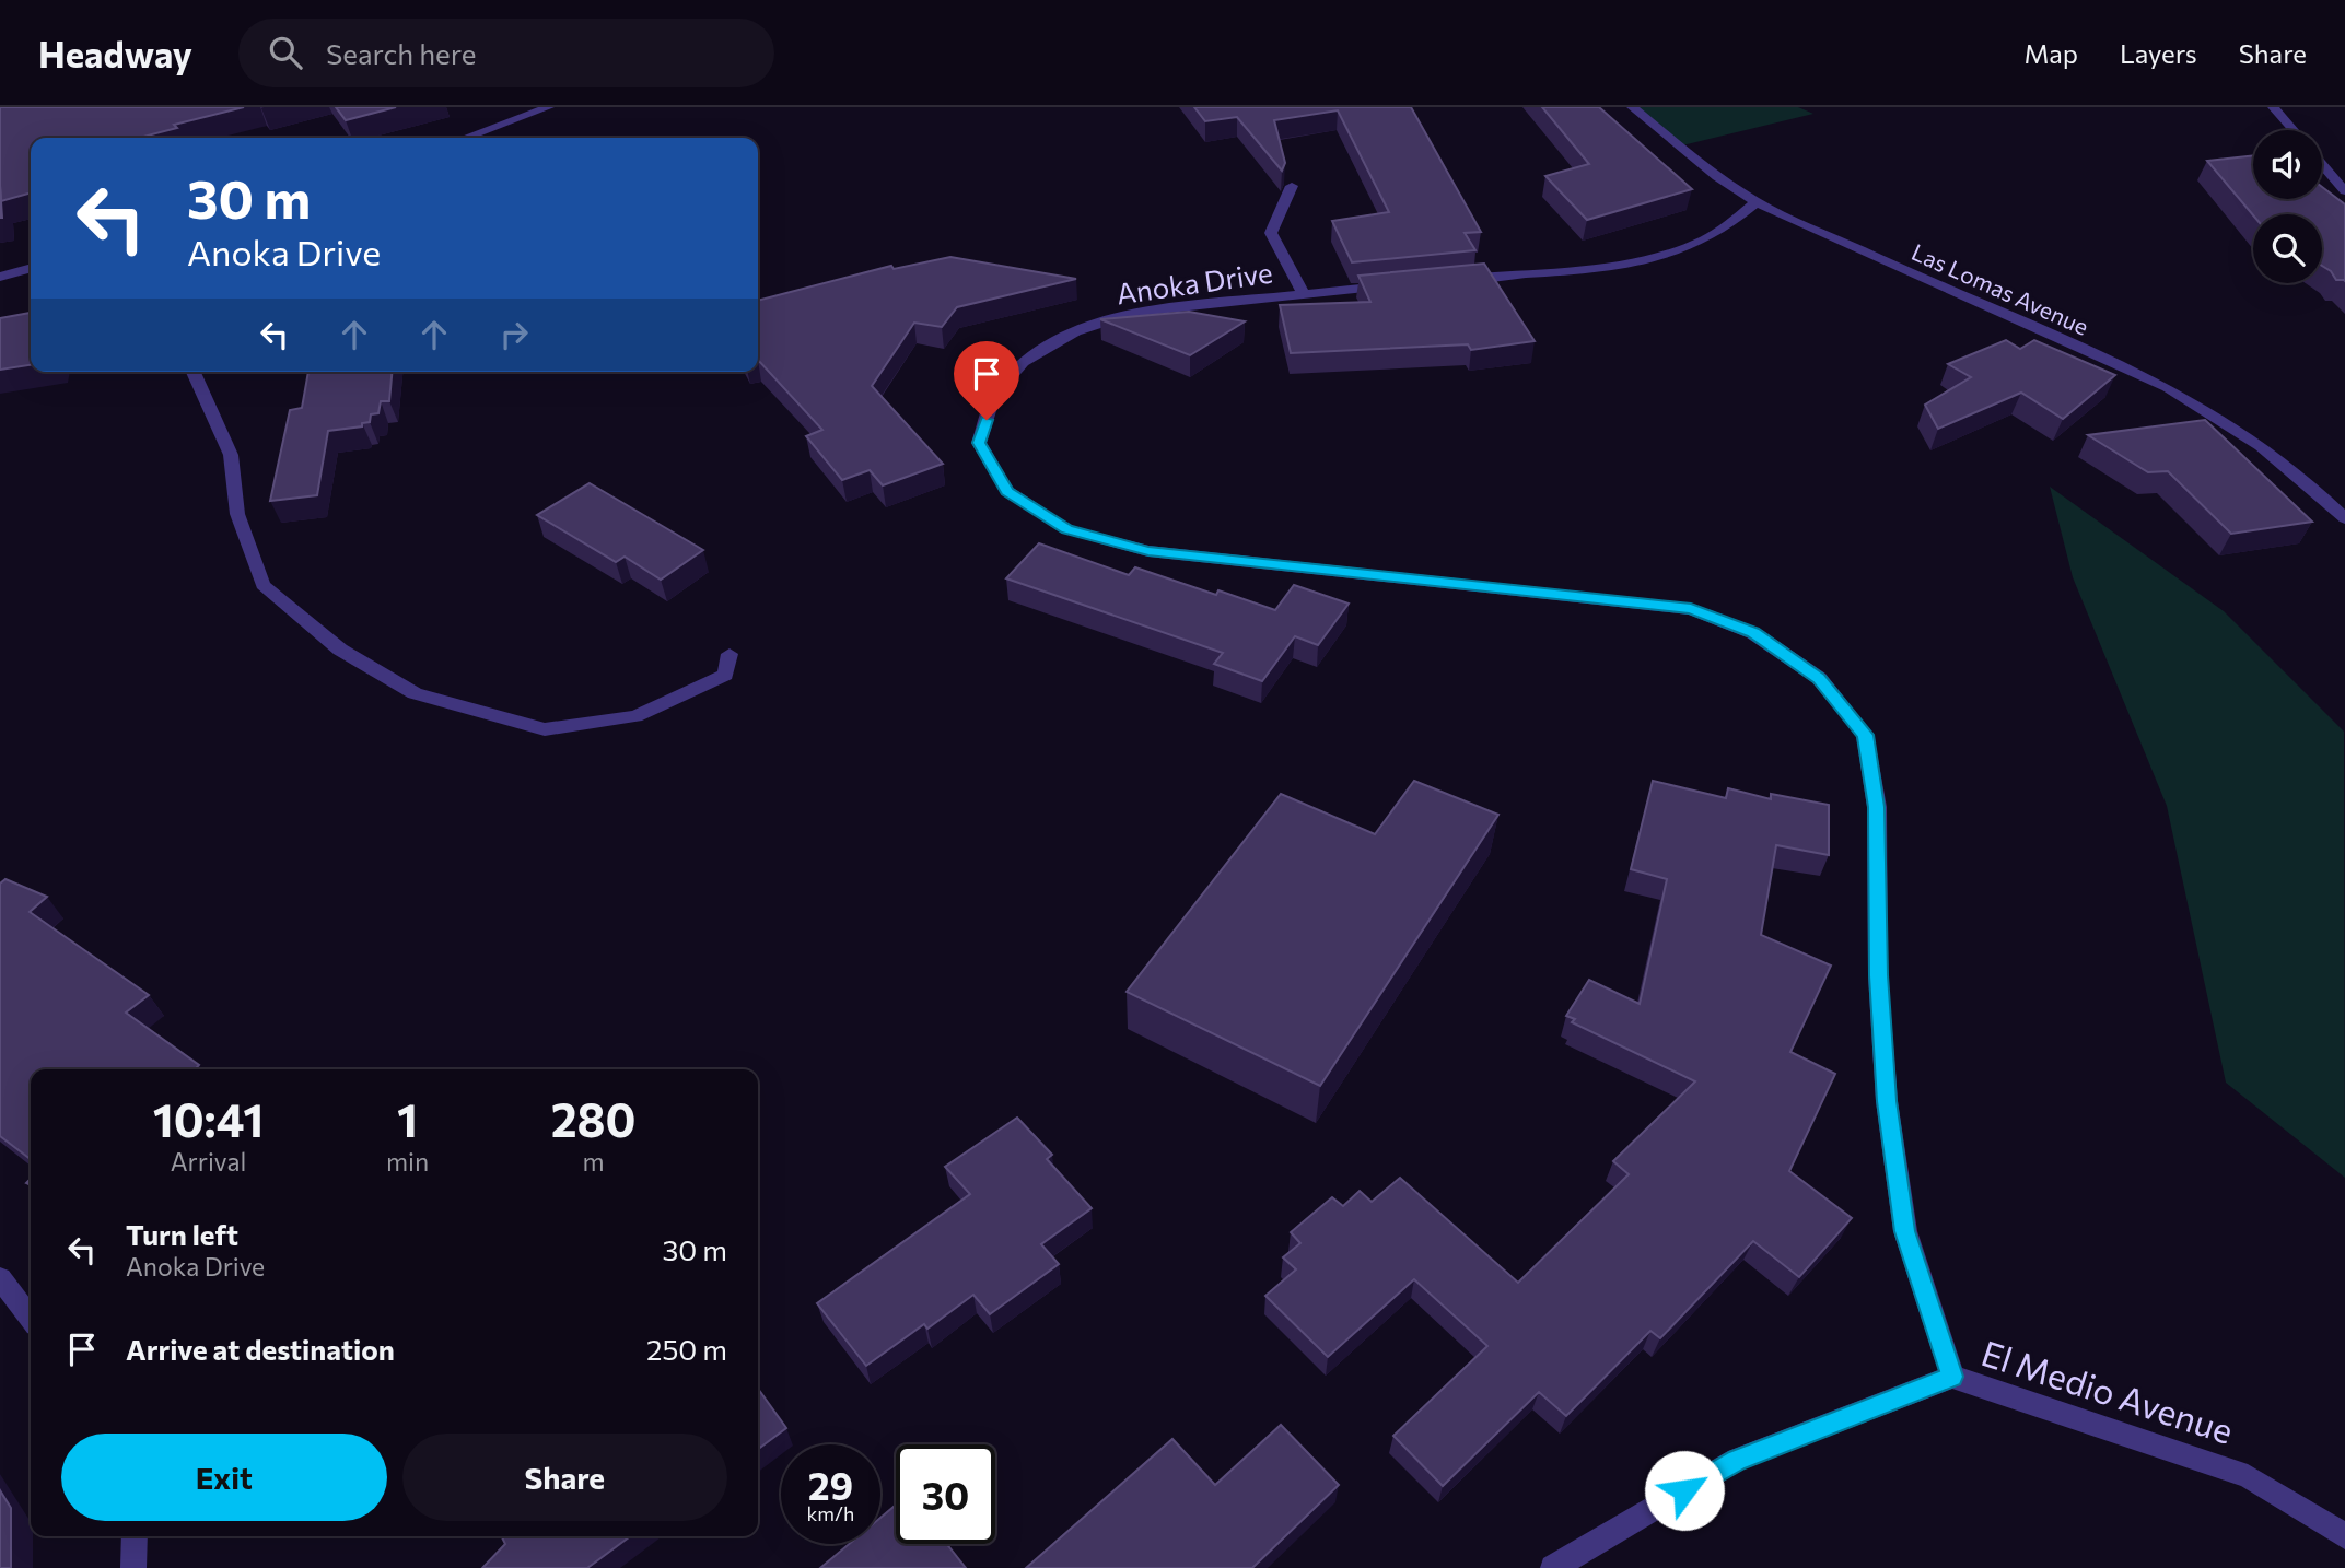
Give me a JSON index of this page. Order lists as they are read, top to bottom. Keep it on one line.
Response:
{"streets":{"street":["Anoka Drive","Las Lomas Avenue","El Medio Avenue"]},"crossings":[["Anoka Drive","El Medio Avenue"]],"page":{"header":"Headway","search":"Search here","nav":["Map","Layers","Share"],"turn":["30 m","Anoka Drive"],"eta":["10:41","Arrival","1","min","280","m"],"list":[{"name":"Turn left","note":"Anoka Drive","value":"30 m"},{"name":"Arrive at destination","value":"250 m"}],"buttons":["Exit","Share"],"speed":"29 km/h","limit":"30"}}
